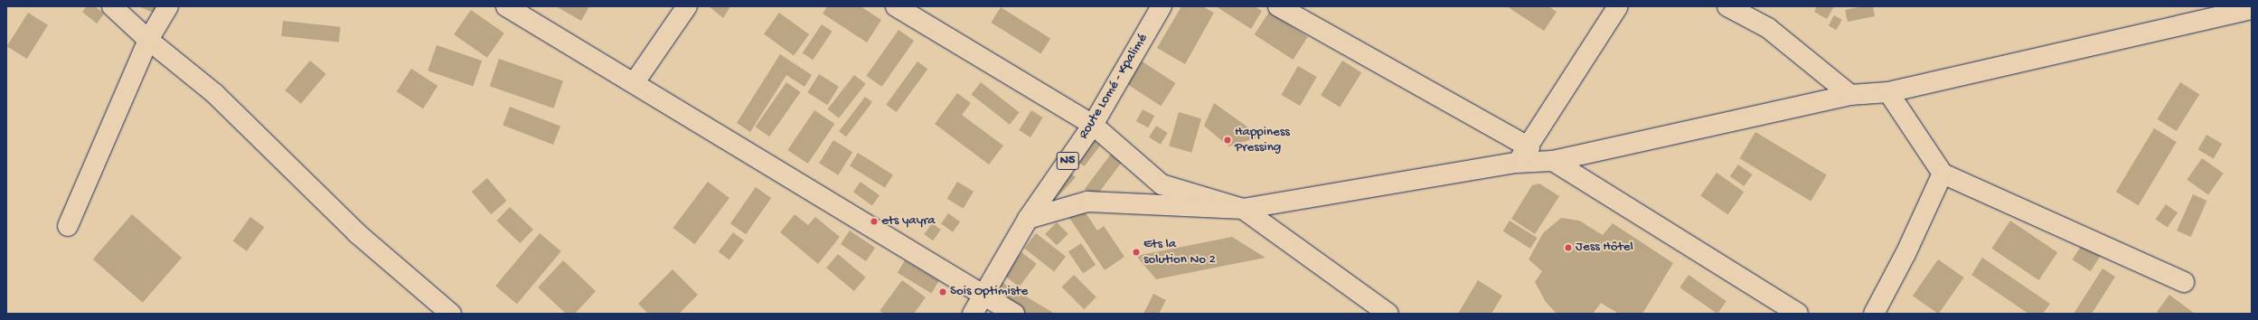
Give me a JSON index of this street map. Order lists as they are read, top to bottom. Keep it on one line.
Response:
{"streets":{"street":["Route Lomé - Kpalimé","N5"]},"places":["Happiness Pressing","ets yayra","Jess Hôtel","Ets la solution No 2","Sois Optimiste"]}
